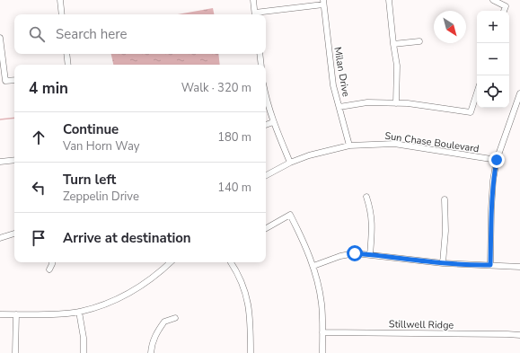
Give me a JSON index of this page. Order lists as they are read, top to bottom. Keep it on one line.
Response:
{"streets":{"street":["Milan Drive","Sun Chase Boulevard","Stillwell Ridge"]},"crossings":[["Milan Drive","Sun Chase Boulevard"]],"north":"bottom right","page":{"map_buttons":["+","−"],"search":"Search here","heading":["4 min","Walk · 320 m"],"list":[["Continue","Van Horn Way","180 m"],["Turn left","Zeppelin Drive","140 m"],"Arrive at destination"]}}
